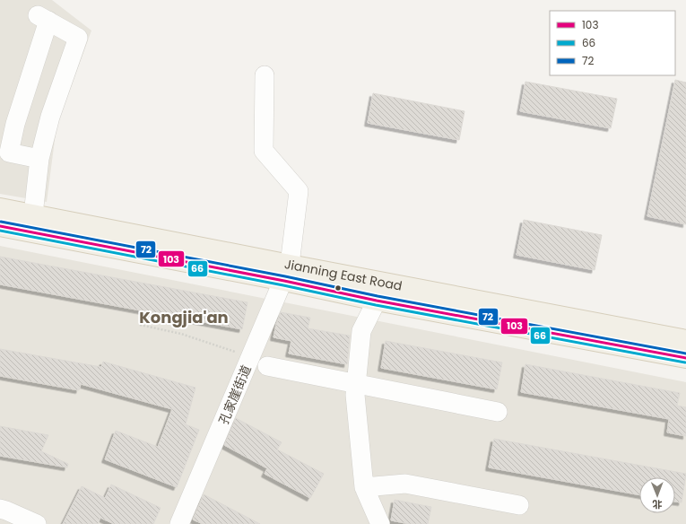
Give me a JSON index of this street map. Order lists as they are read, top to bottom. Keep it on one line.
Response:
{"streets":{"main road":["Jianning East Road"],"street":["孔家崖街道"]},"crossings":[["Jianning East Road","孔家崖街道"]],"districts":["Kongjia'an"],"lines":["transit line 72","transit line 103","transit line 66"],"legend":["103","66","72"],"north":"bottom"}
